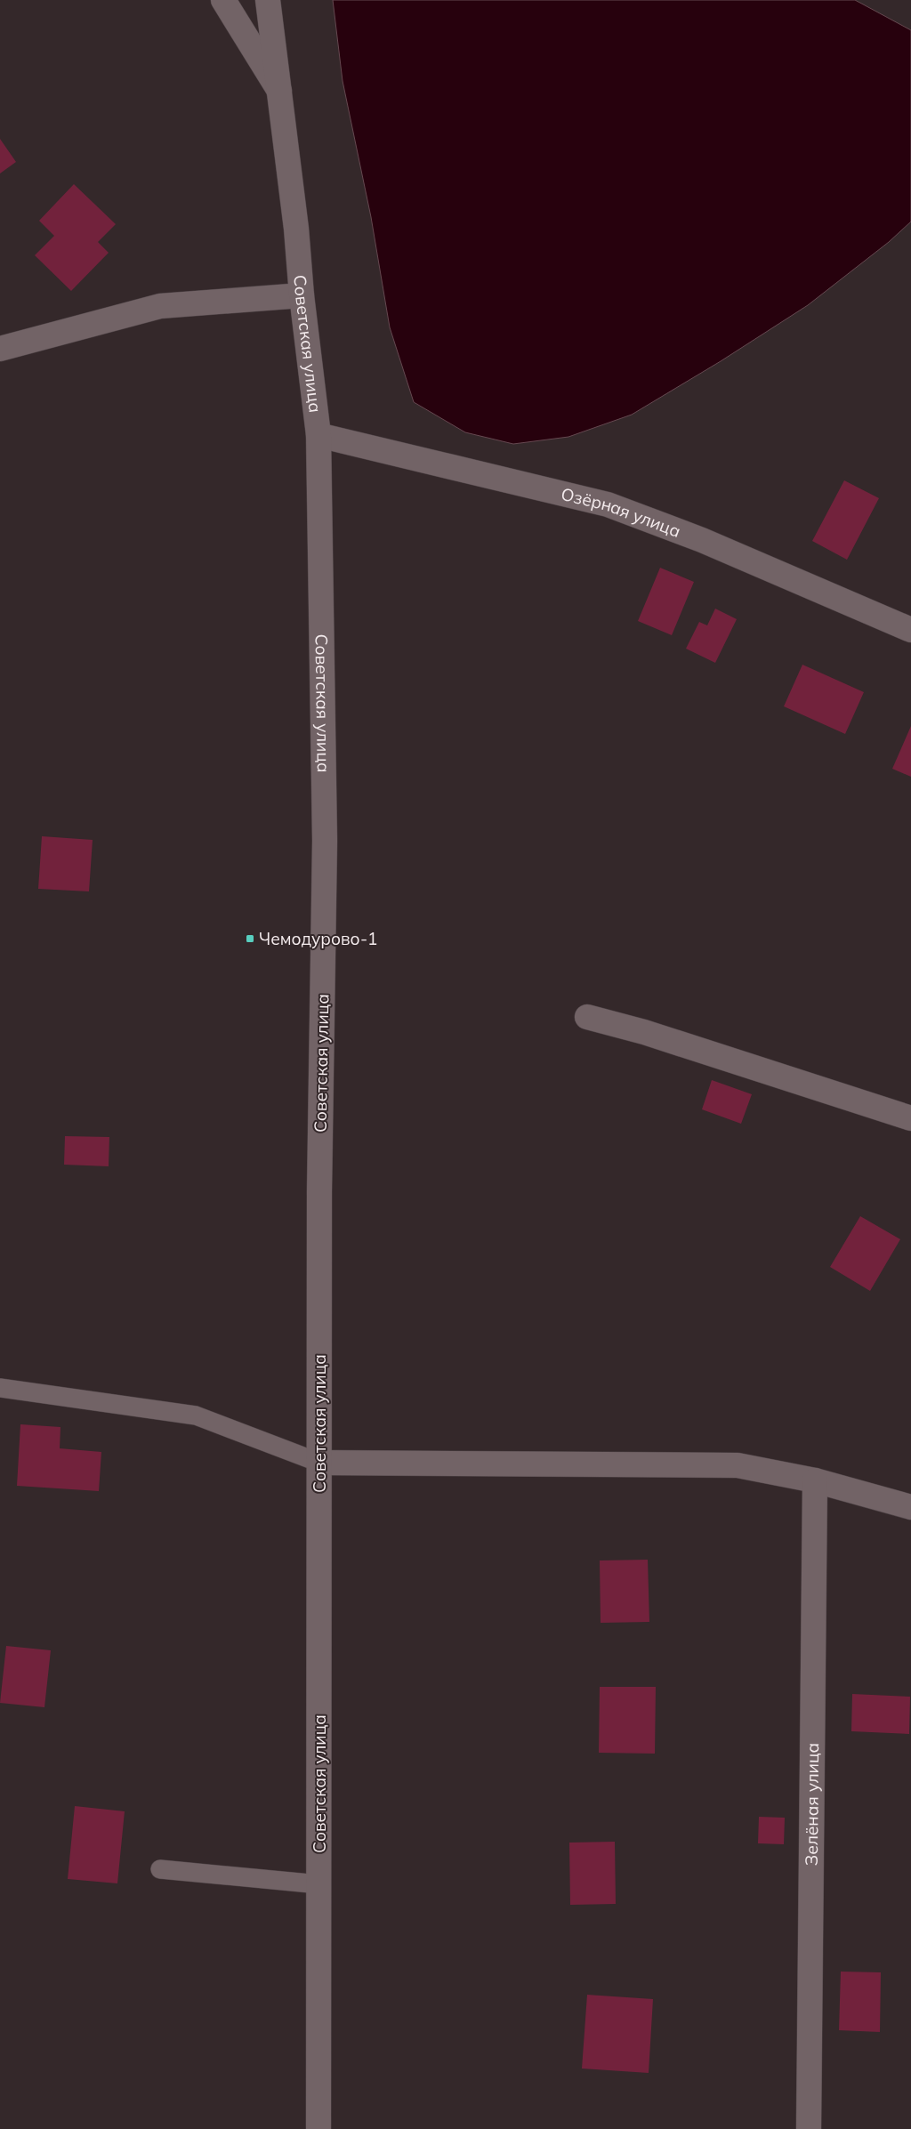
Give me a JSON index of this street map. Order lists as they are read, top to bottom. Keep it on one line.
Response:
{"streets":{"street":["Советская улица","Озёрная улица","Зелёная улица"]},"crossings":[["Советская улица","Озёрная улица"]],"places":{"transit":["Чемодурово-1"]}}
